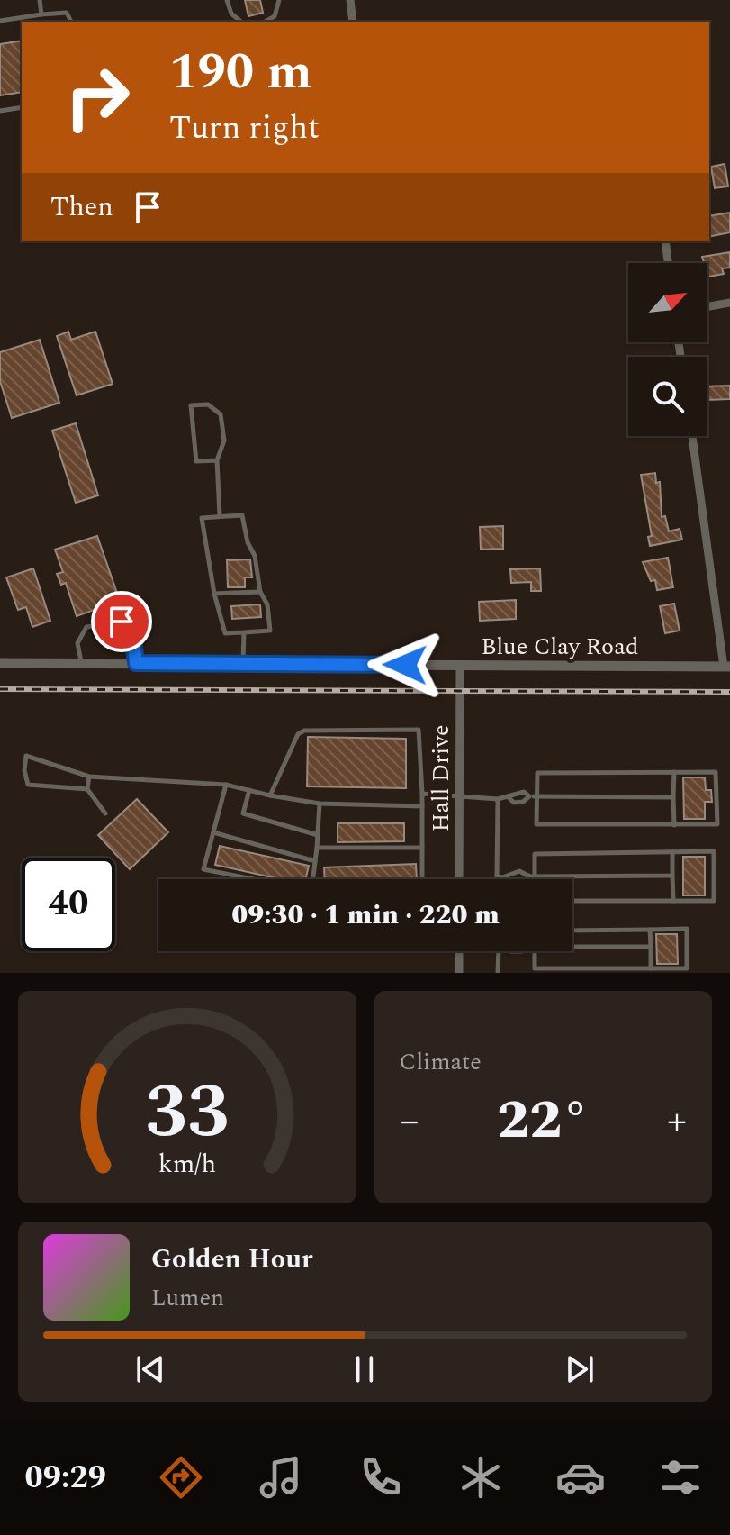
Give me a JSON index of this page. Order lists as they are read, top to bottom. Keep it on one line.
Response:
{"streets":{"street":["Blue Clay Road","Hall Drive"]},"crossings":[["Blue Clay Road","Hall Drive"]],"north":"top right","page":{"turn":["190 m","Turn right"],"then":"Then","limit":"40","trip":"09:30 · 1 min · 220 m","tile":"Climate","heat":["−","22°","+"],"song":["Golden Hour","Lumen"],"tabs":"09:29","gauge":["33","km/h"]}}
